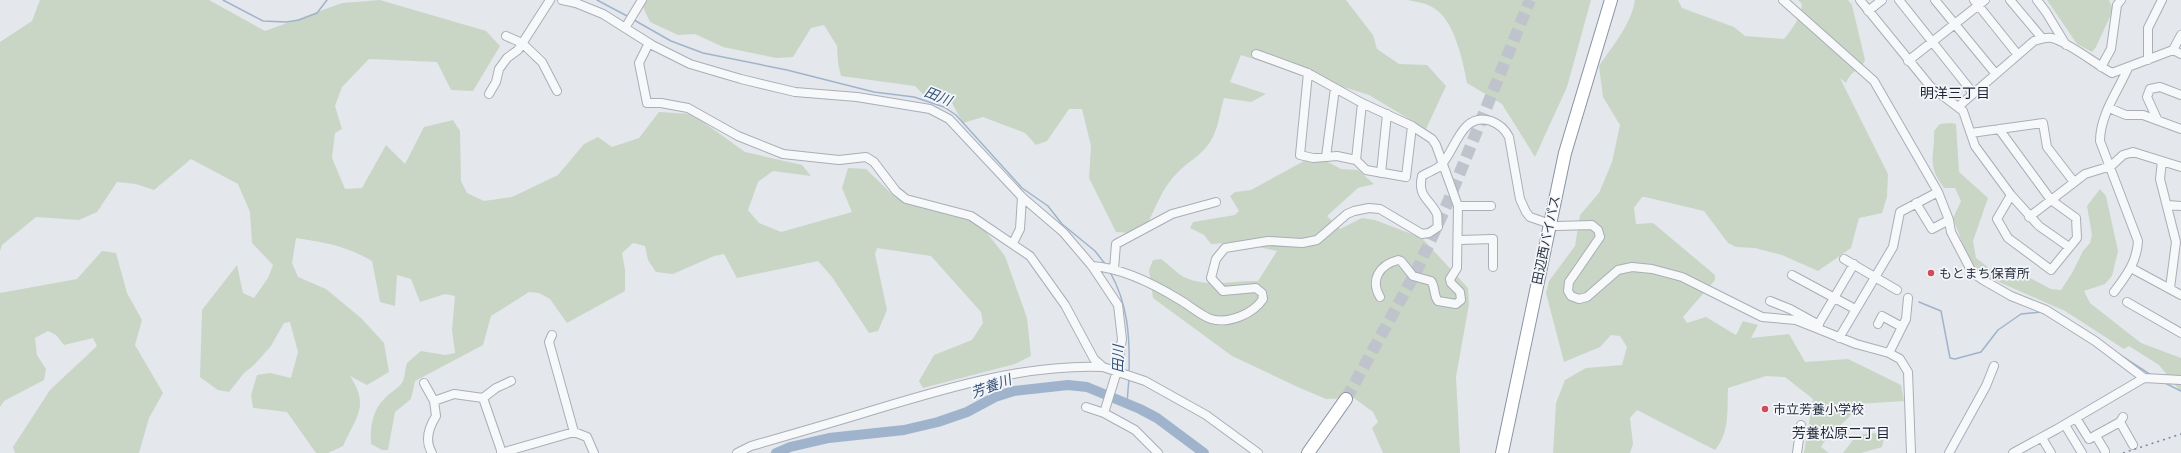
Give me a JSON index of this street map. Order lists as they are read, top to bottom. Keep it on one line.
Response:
{"streets":{"highway":["田辺西バイパス"]},"districts":["明洋三丁目","芳養松原二丁目"],"water":["田川","芳養川"],"places":["もとまち保育所","市立芳養小学校"]}
